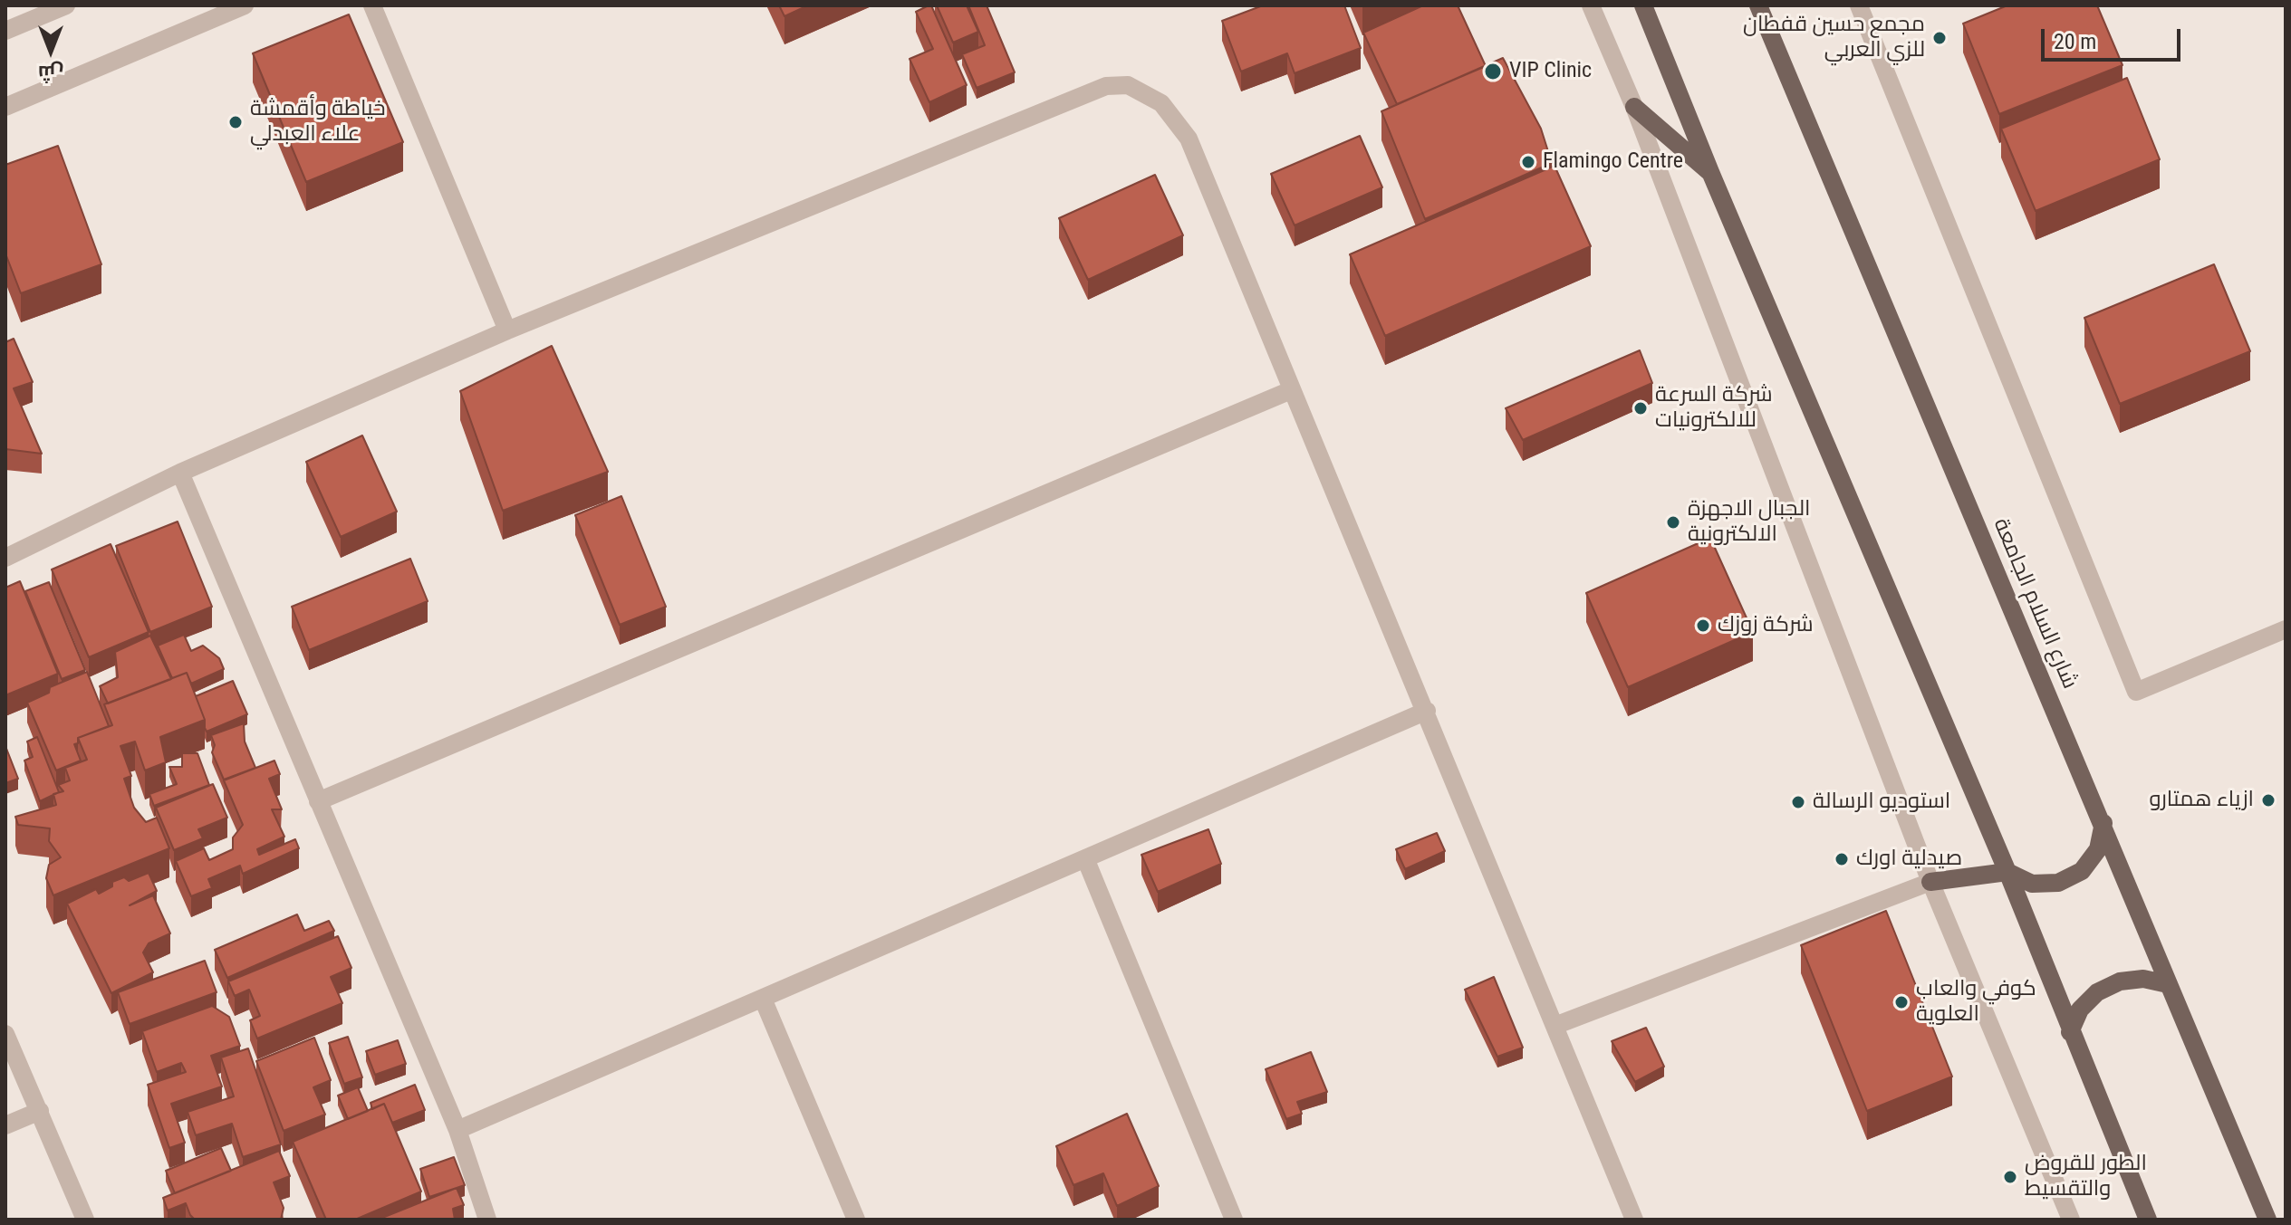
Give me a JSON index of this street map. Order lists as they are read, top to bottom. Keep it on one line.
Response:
{"streets":{"main road":["شارع السلام الجامعة"]},"places":["مجمع حسين قفطان للزي العربي","VIP Clinic","خياطة وأقمشة علاء العبدلي","Flamingo Centre","شركة السرعة للالكترونيات","الجبال الاجهزة الالكترونية","شركة زوزك","ازياء همتارو","استوديو الرسالة","صيدلية اورك","كوفي والعاب العلوية","الطور للقروض والتقسيط"],"scale_bar":"20 m","north":"bottom"}
